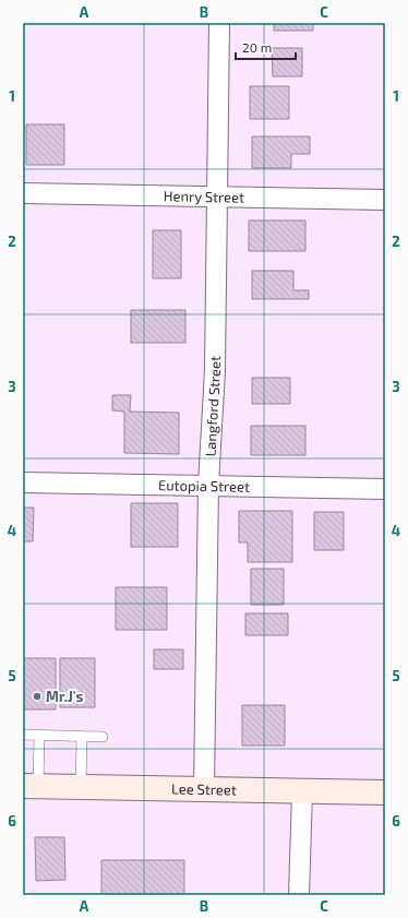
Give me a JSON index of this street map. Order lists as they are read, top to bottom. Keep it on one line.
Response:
{"streets":{"main road":["Lee Street"],"street":["Henry Street","Langford Street","Eutopia Street"]},"crossings":[["Henry Street","Langford Street"],["Langford Street","Eutopia Street"],["Langford Street","Lee Street"]],"places":["Mr.J's"],"scale_bar":"20 m","grid":{"columns":["A","B","C"],"rows":["1","2","3","4","5","6"]}}
